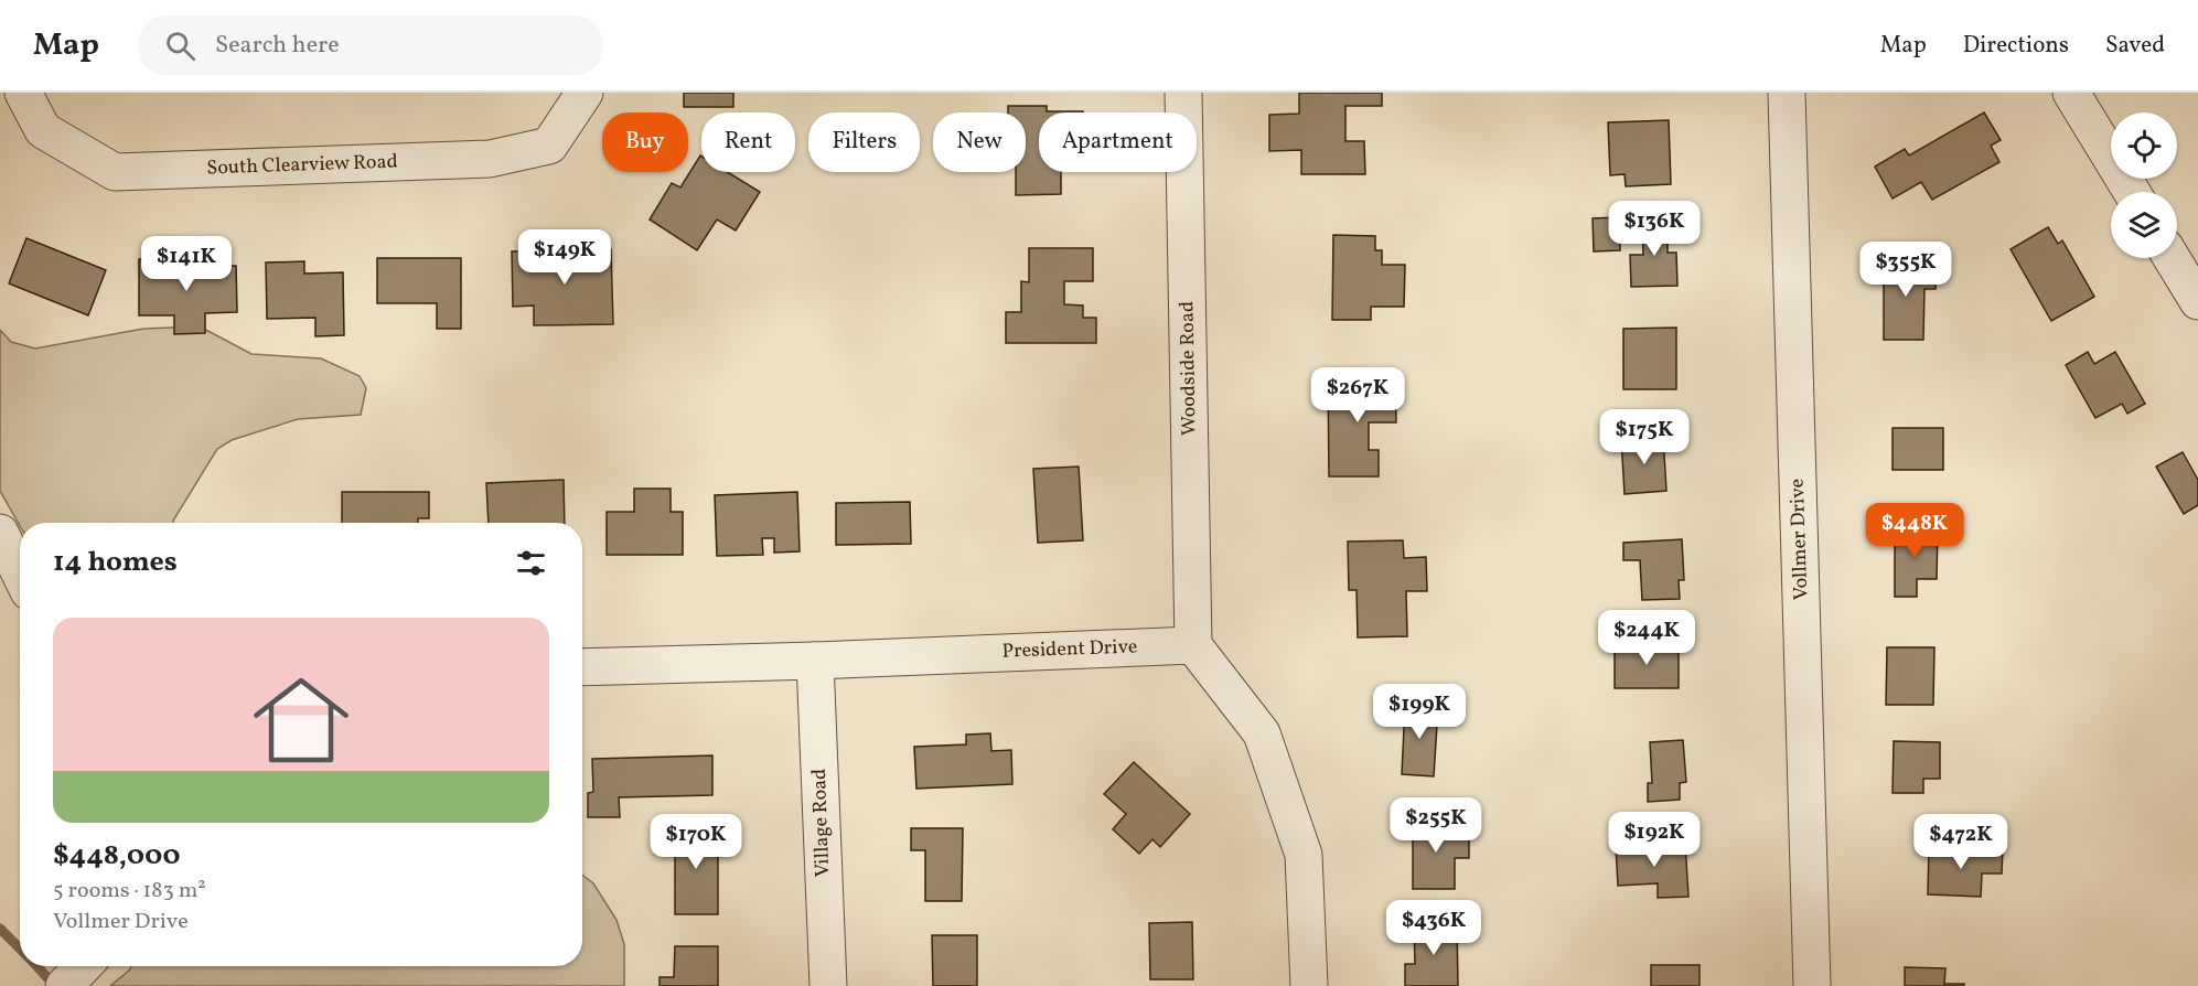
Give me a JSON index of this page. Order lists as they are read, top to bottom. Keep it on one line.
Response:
{"streets":{"street":["South Clearview Road","Woodside Road","Vollmer Drive","President Drive","Village Road"]},"crossings":[["Woodside Road","President Drive"],["President Drive","Village Road"]],"page":{"header":"Map","search":"Search here","nav":["Map","Directions","Saved"],"chip":["Buy","Rent","Filters","New","Apartment"],"price":["$136K","$149K","$141K","$355K","$267K","$175K","$448K","$244K","$199K","$255K","$192K","$170K","$472K","$436K"],"heading":"14 homes","list":[{"name":"$448,000","note":"5 rooms · 183 m² · Vollmer Drive"}]}}
